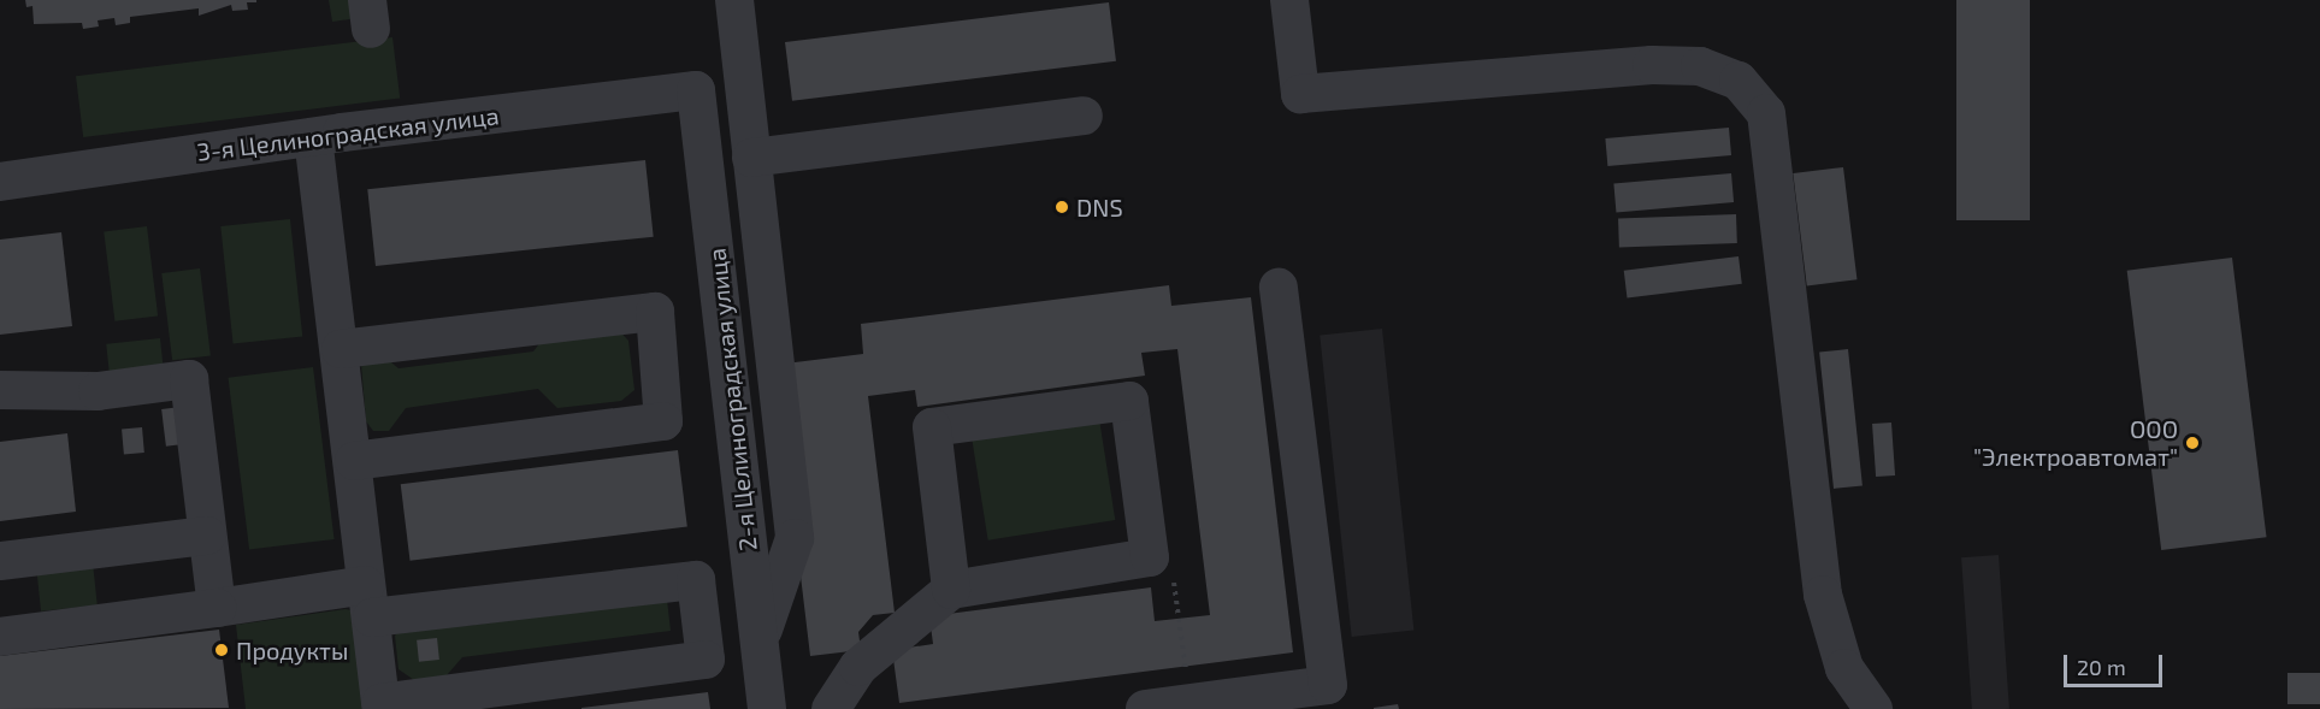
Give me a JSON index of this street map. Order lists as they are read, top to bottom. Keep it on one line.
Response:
{"streets":{"street":["3-я Целиноградская улица","2-я Целиноградская улица"]},"crossings":[["3-я Целиноградская улица","2-я Целиноградская улица"]],"places":["DNS","ООО \"Электроавтомат\"","Продукты"],"scale_bar":"20 m"}
